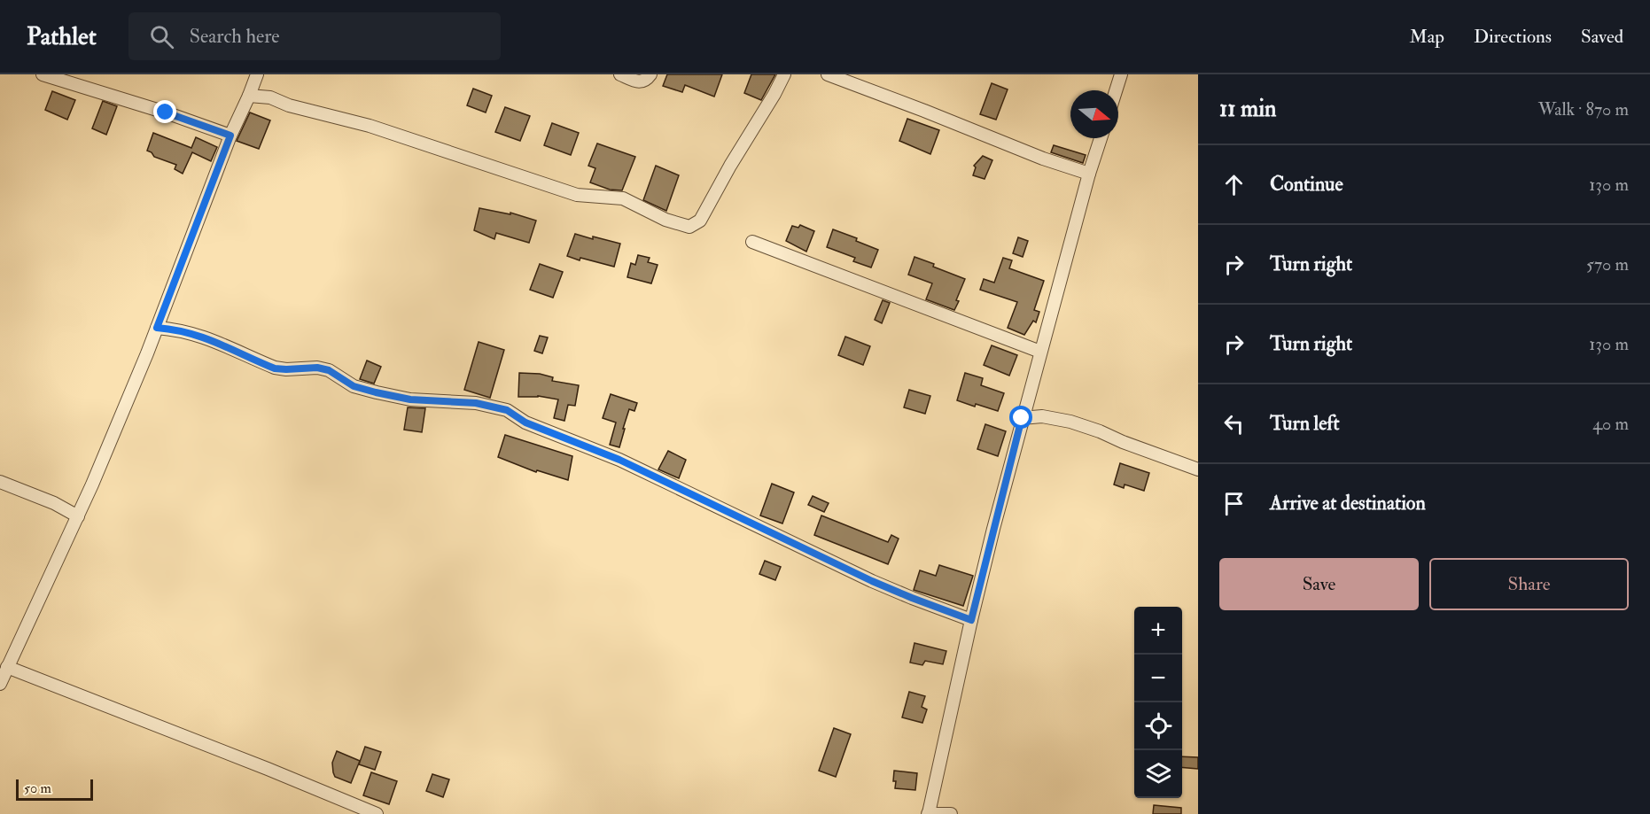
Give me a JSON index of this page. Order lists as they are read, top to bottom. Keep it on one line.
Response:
{"scale_bar":"50 m","north":"right","page":{"header":"Pathlet","search":"Search here","nav":["Map","Directions","Saved"],"heading":["11 min","Walk · 870 m"],"list":[["Continue","130 m"],["Turn right","570 m"],["Turn right","130 m"],["Turn left","40 m"],"Arrive at destination"],"buttons":["Save","Share"],"map_buttons":["+","−"],"scale":"50 m"}}
